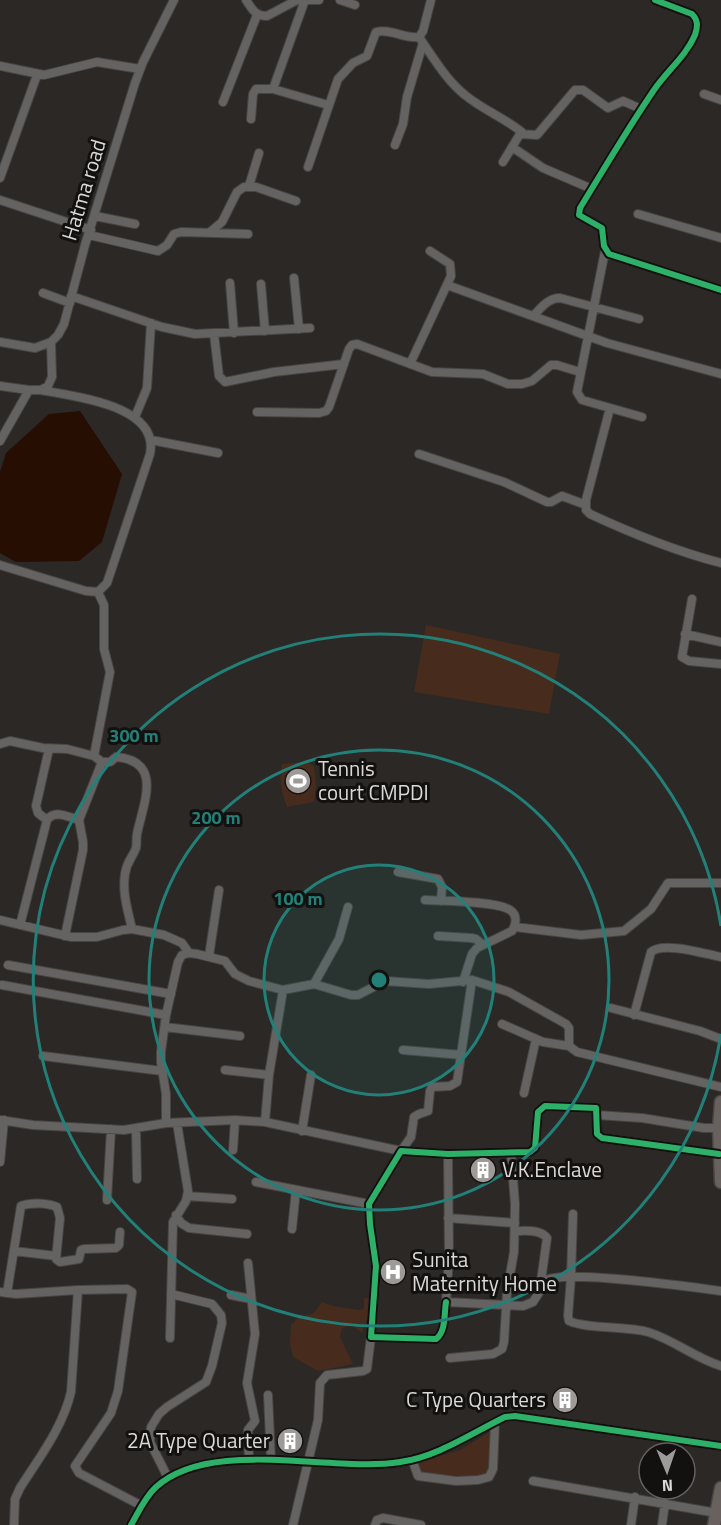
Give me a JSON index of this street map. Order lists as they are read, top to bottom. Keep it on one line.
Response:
{"streets":{"street":["Hatma road"]},"places":{"sports":["Tennis court CMPDI"],"building":["V.K.Enclave","C Type Quarters","2A Type Quarter"],"hospital":["Sunita Maternity Home"]},"north":"bottom","rings":["300 m","200 m","100 m"]}
